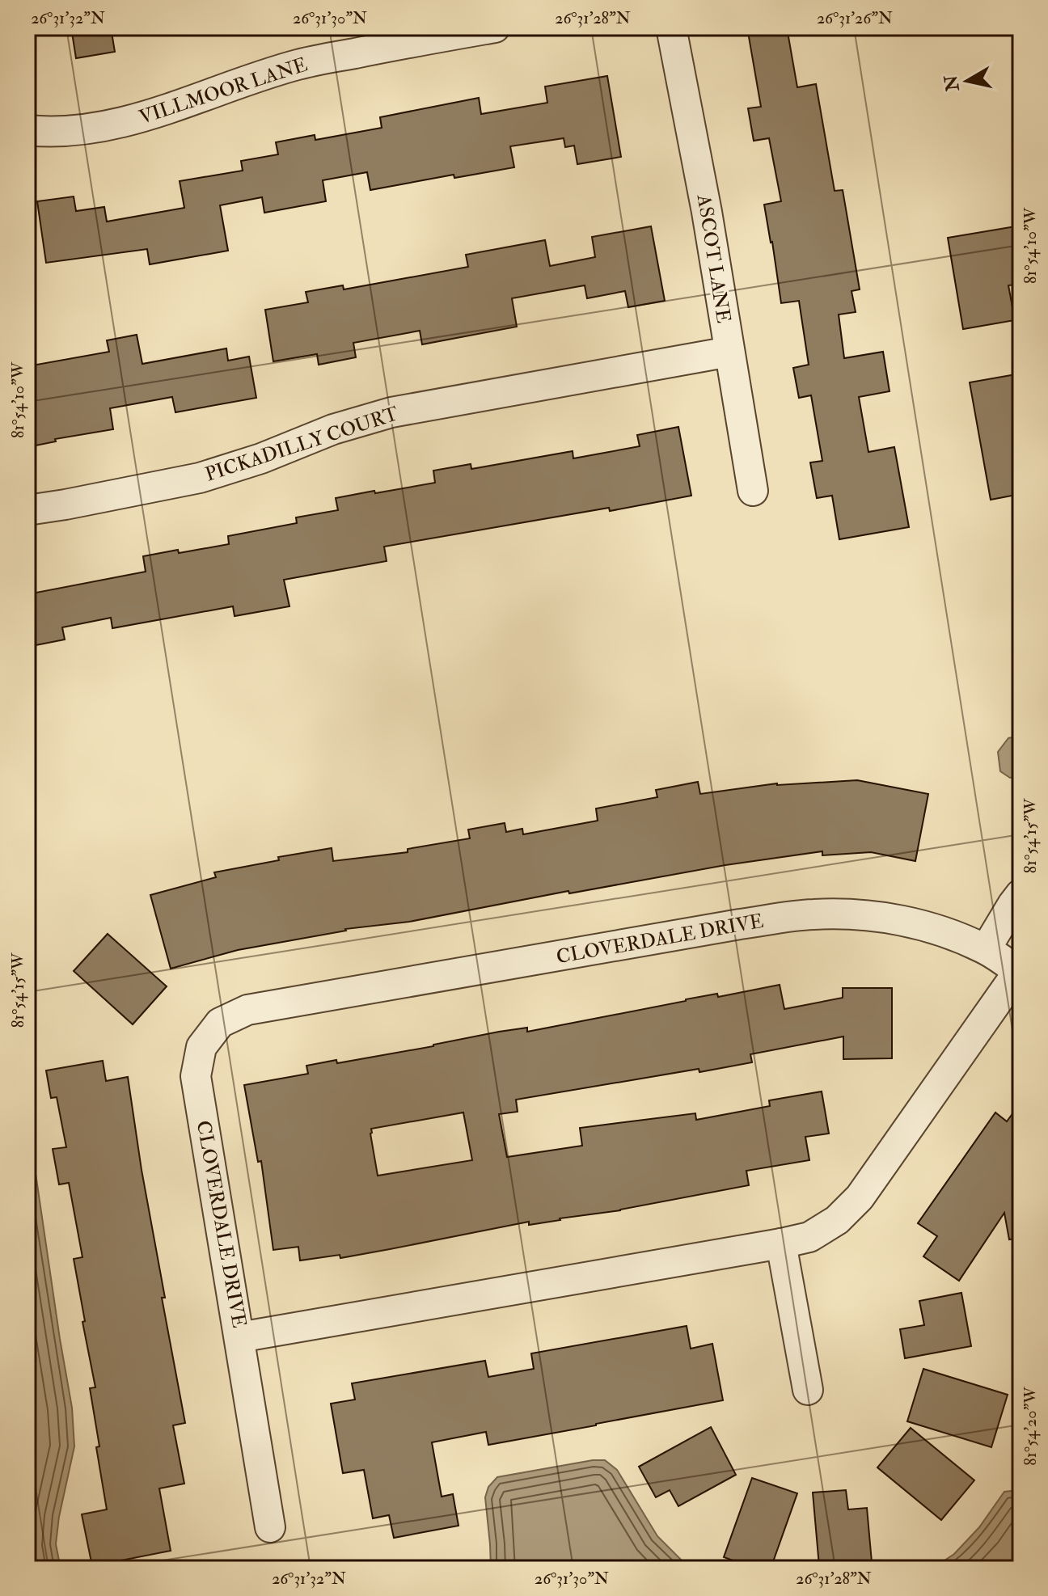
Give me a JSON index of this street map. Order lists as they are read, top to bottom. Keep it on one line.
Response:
{"streets":{"street":["VILLMOOR LANE","ASCOT LANE","PICKADILLY COURT","CLOVERDALE DRIVE"]},"crossings":[["ASCOT LANE","PICKADILLY COURT"]],"north":"left","coordinates":["26°31'32\"N","26°31'30\"N","26°31'28\"N","26°31'26\"N","81°54'10\"W","81°54'15\"W","81°54'20\"W"]}
